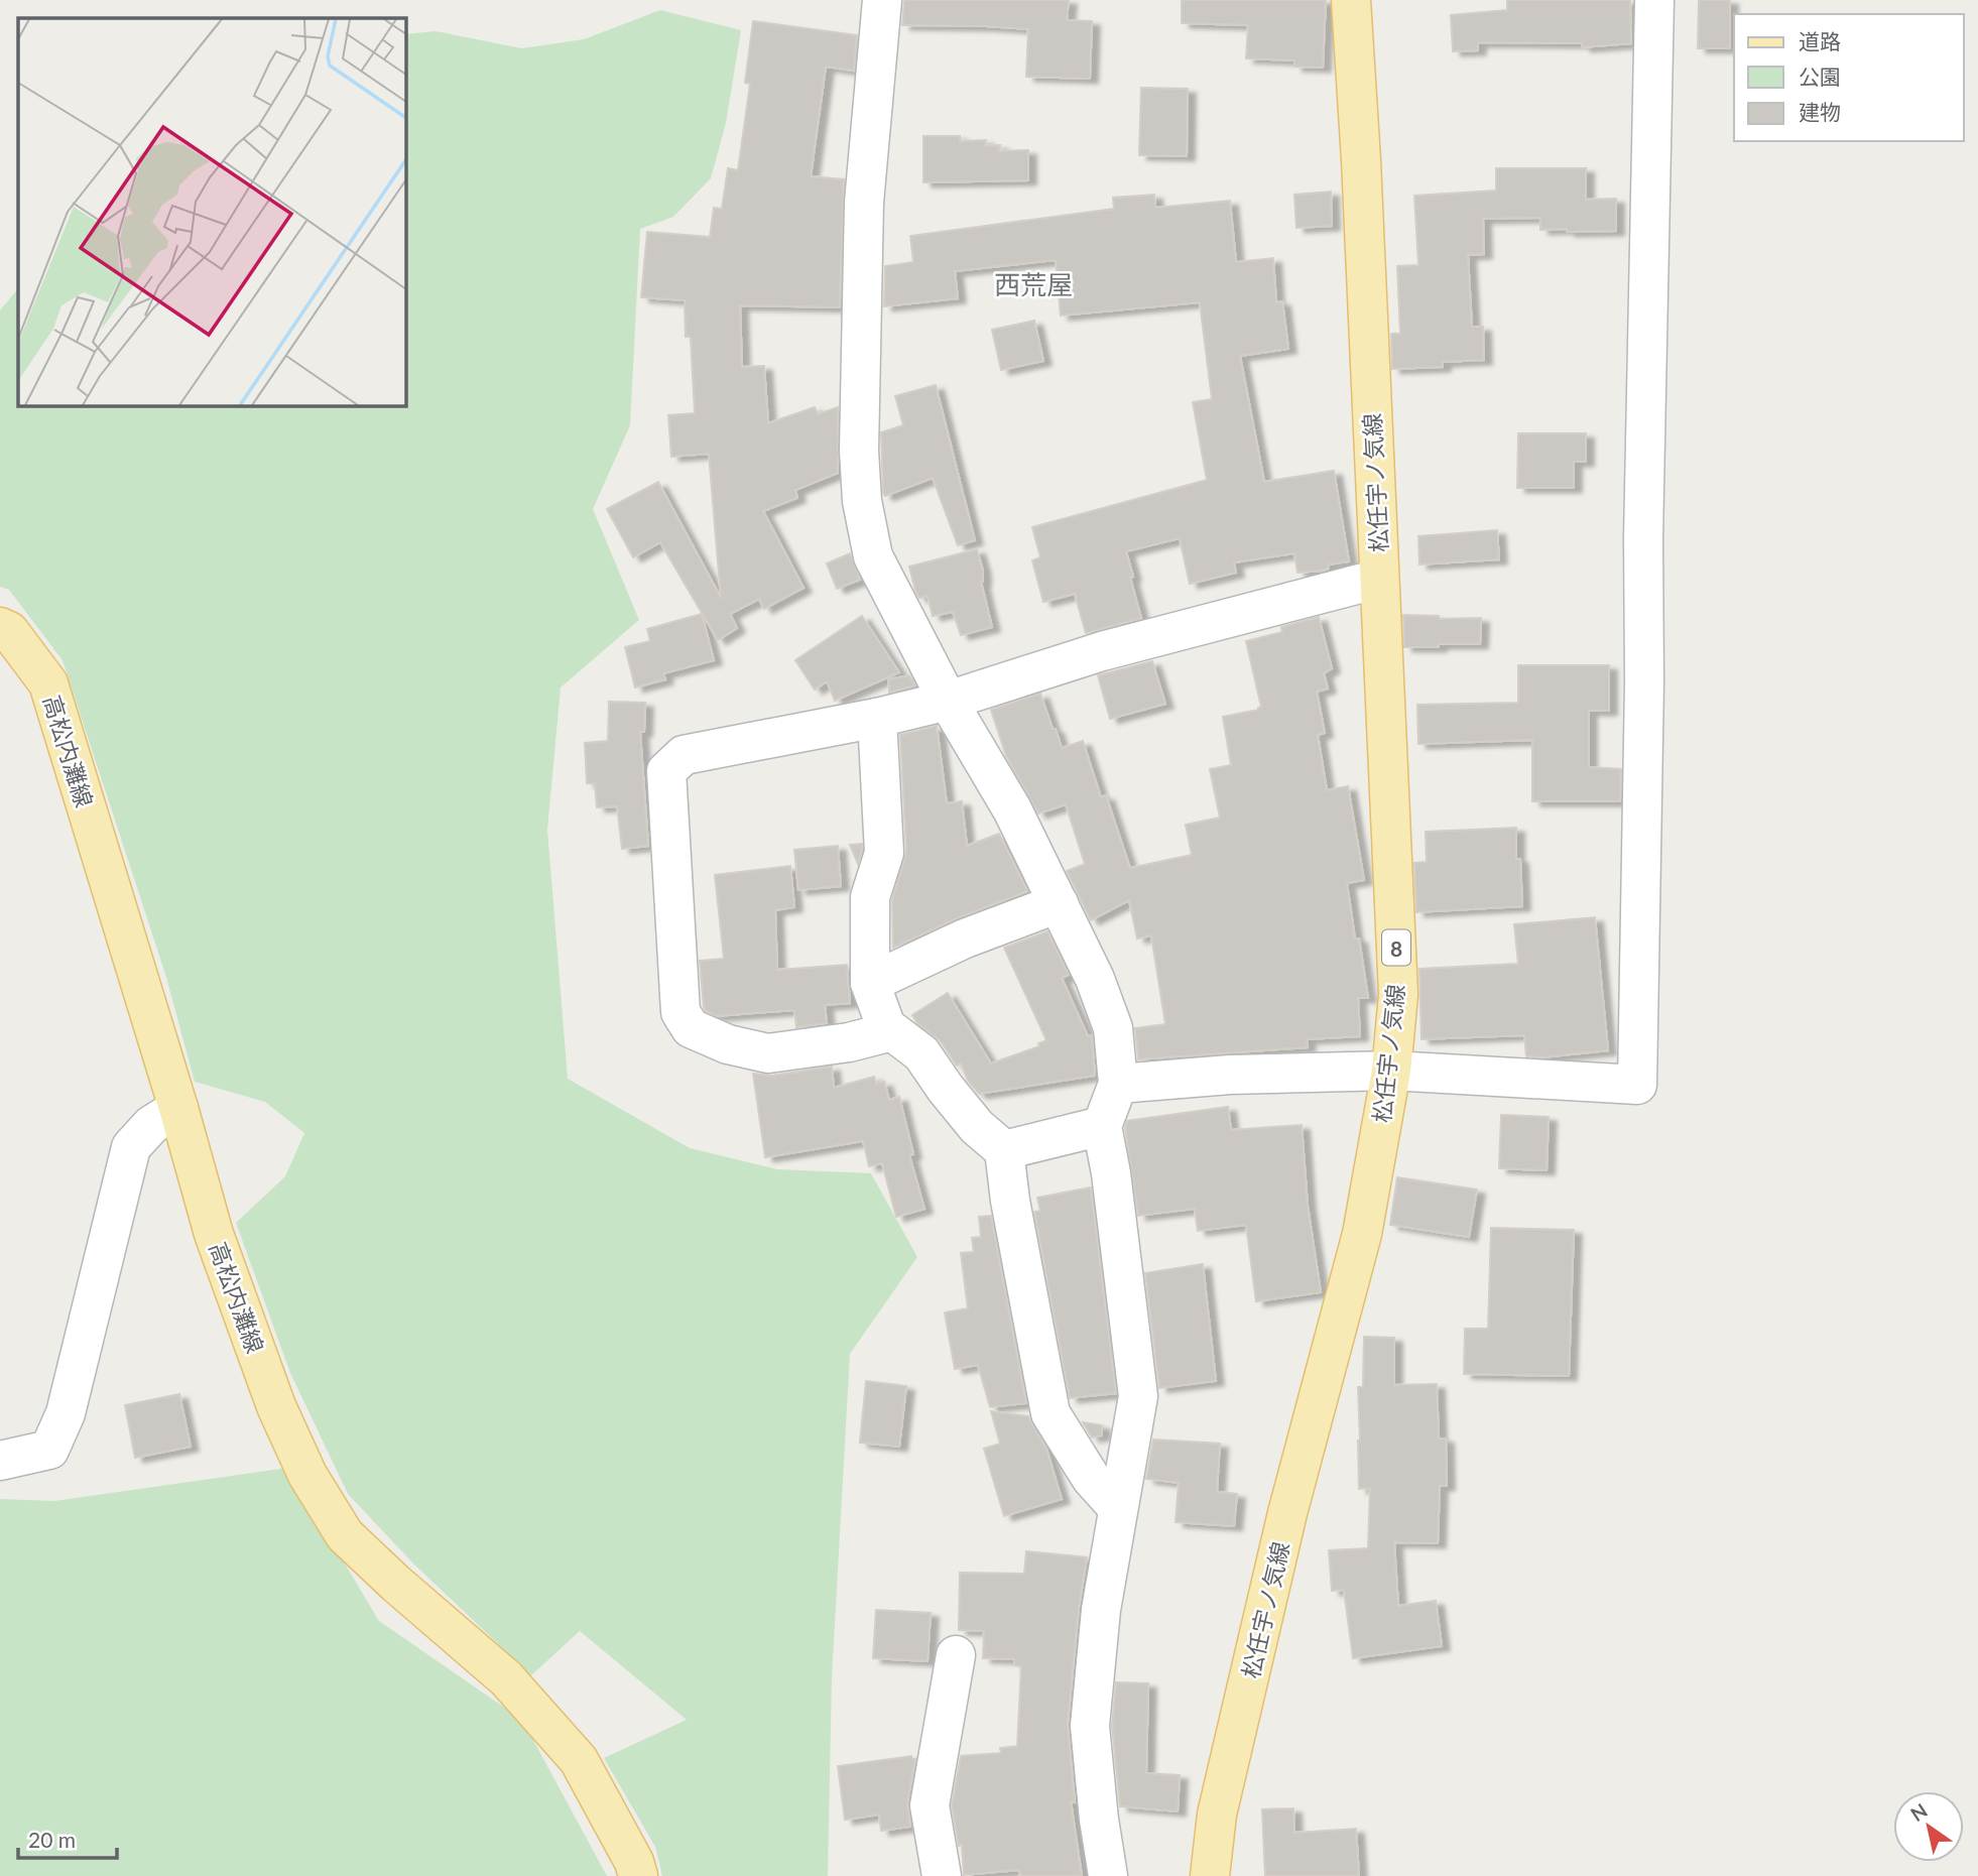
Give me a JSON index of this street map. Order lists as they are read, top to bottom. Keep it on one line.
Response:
{"streets":{"main road":["松任宇ノ気線","高松内灘線","8"]},"districts":["西荒屋"],"legend":["道路","公園","建物"],"scale_bar":"20 m","north":"top left"}
